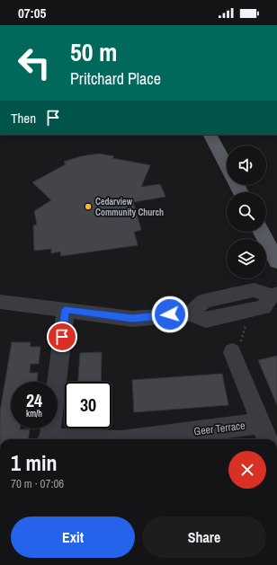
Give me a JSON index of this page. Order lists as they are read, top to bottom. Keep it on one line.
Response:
{"streets":{"street":["Geer Terrace"]},"places":["Cedarview Community Church"],"page":{"status":"07:05","turn":["50 m","Pritchard Place"],"then":"Then","speed":"24 km/h","limit":"30","heading":["1 min","70 m · 07:06"],"buttons":["Exit","Share"]}}
